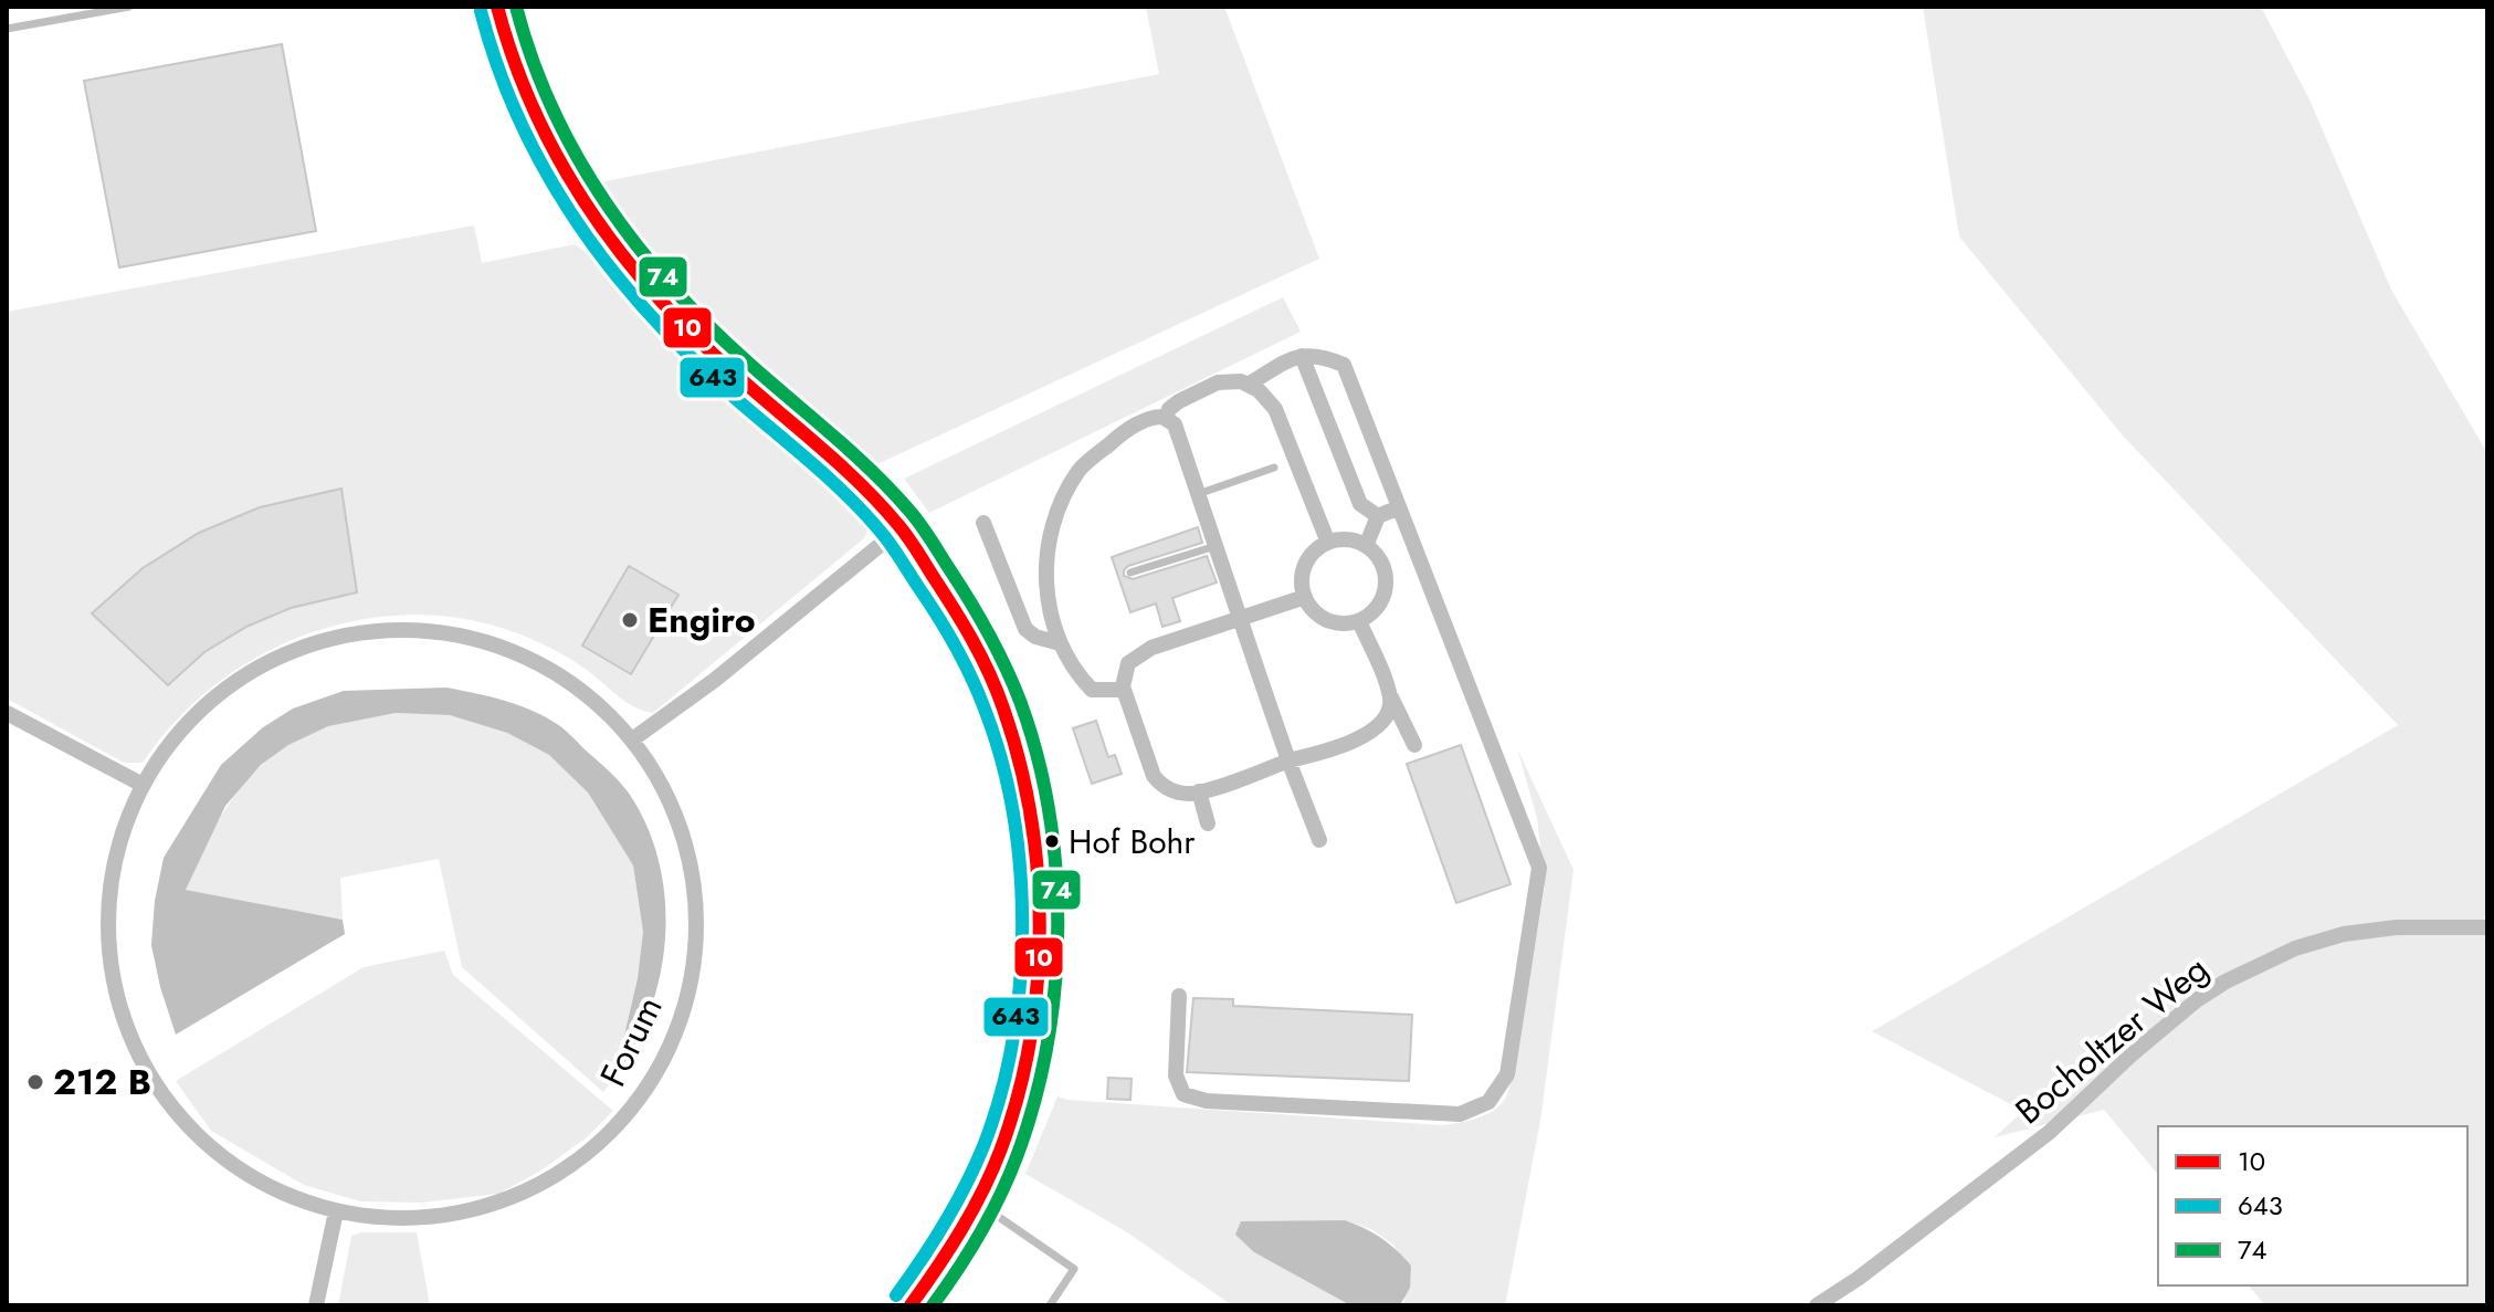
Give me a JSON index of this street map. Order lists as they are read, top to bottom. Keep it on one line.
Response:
{"streets":{"street":["Bocholtzer Weg","Forum"]},"places":["Engiro","Hof Bohr","212 B"],"lines":["transit line 10","transit line 74","transit line 643"],"legend":["10","643","74"]}
